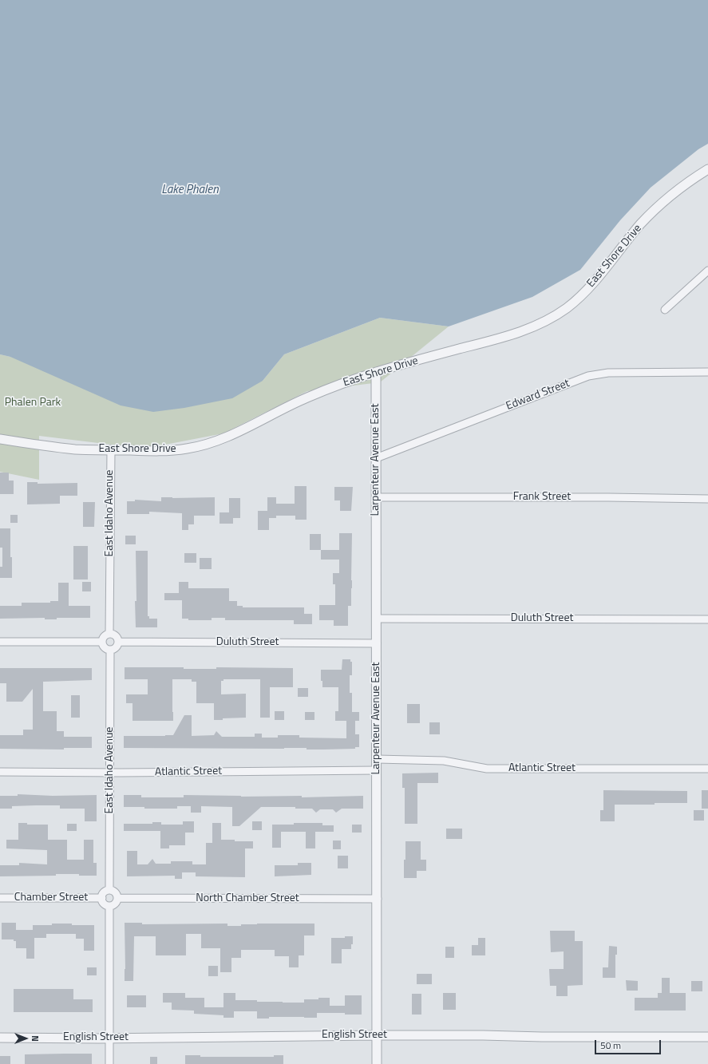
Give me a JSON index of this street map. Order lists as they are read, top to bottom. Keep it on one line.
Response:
{"streets":{"street":["East Shore Drive","Edward Street","Larpenteur Avenue East","Frank Street","East Idaho Avenue","Duluth Street","Atlantic Street","Chamber Street","North Chamber Street","English Street"]},"crossings":[["East Shore Drive","Larpenteur Avenue East"],["East Shore Drive","East Idaho Avenue"],["Edward Street","Larpenteur Avenue East"],["Larpenteur Avenue East","Frank Street"],["Larpenteur Avenue East","Duluth Street"],["Larpenteur Avenue East","Atlantic Street"],["Larpenteur Avenue East","North Chamber Street"],["Larpenteur Avenue East","English Street"],["East Idaho Avenue","Duluth Street"],["East Idaho Avenue","Atlantic Street"],["East Idaho Avenue","Chamber Street"],["East Idaho Avenue","North Chamber Street"],["Chamber Street","North Chamber Street"]],"water":["Lake Phalen"],"parks":["Phalen Park"],"scale_bar":"50 m","north":"right"}
